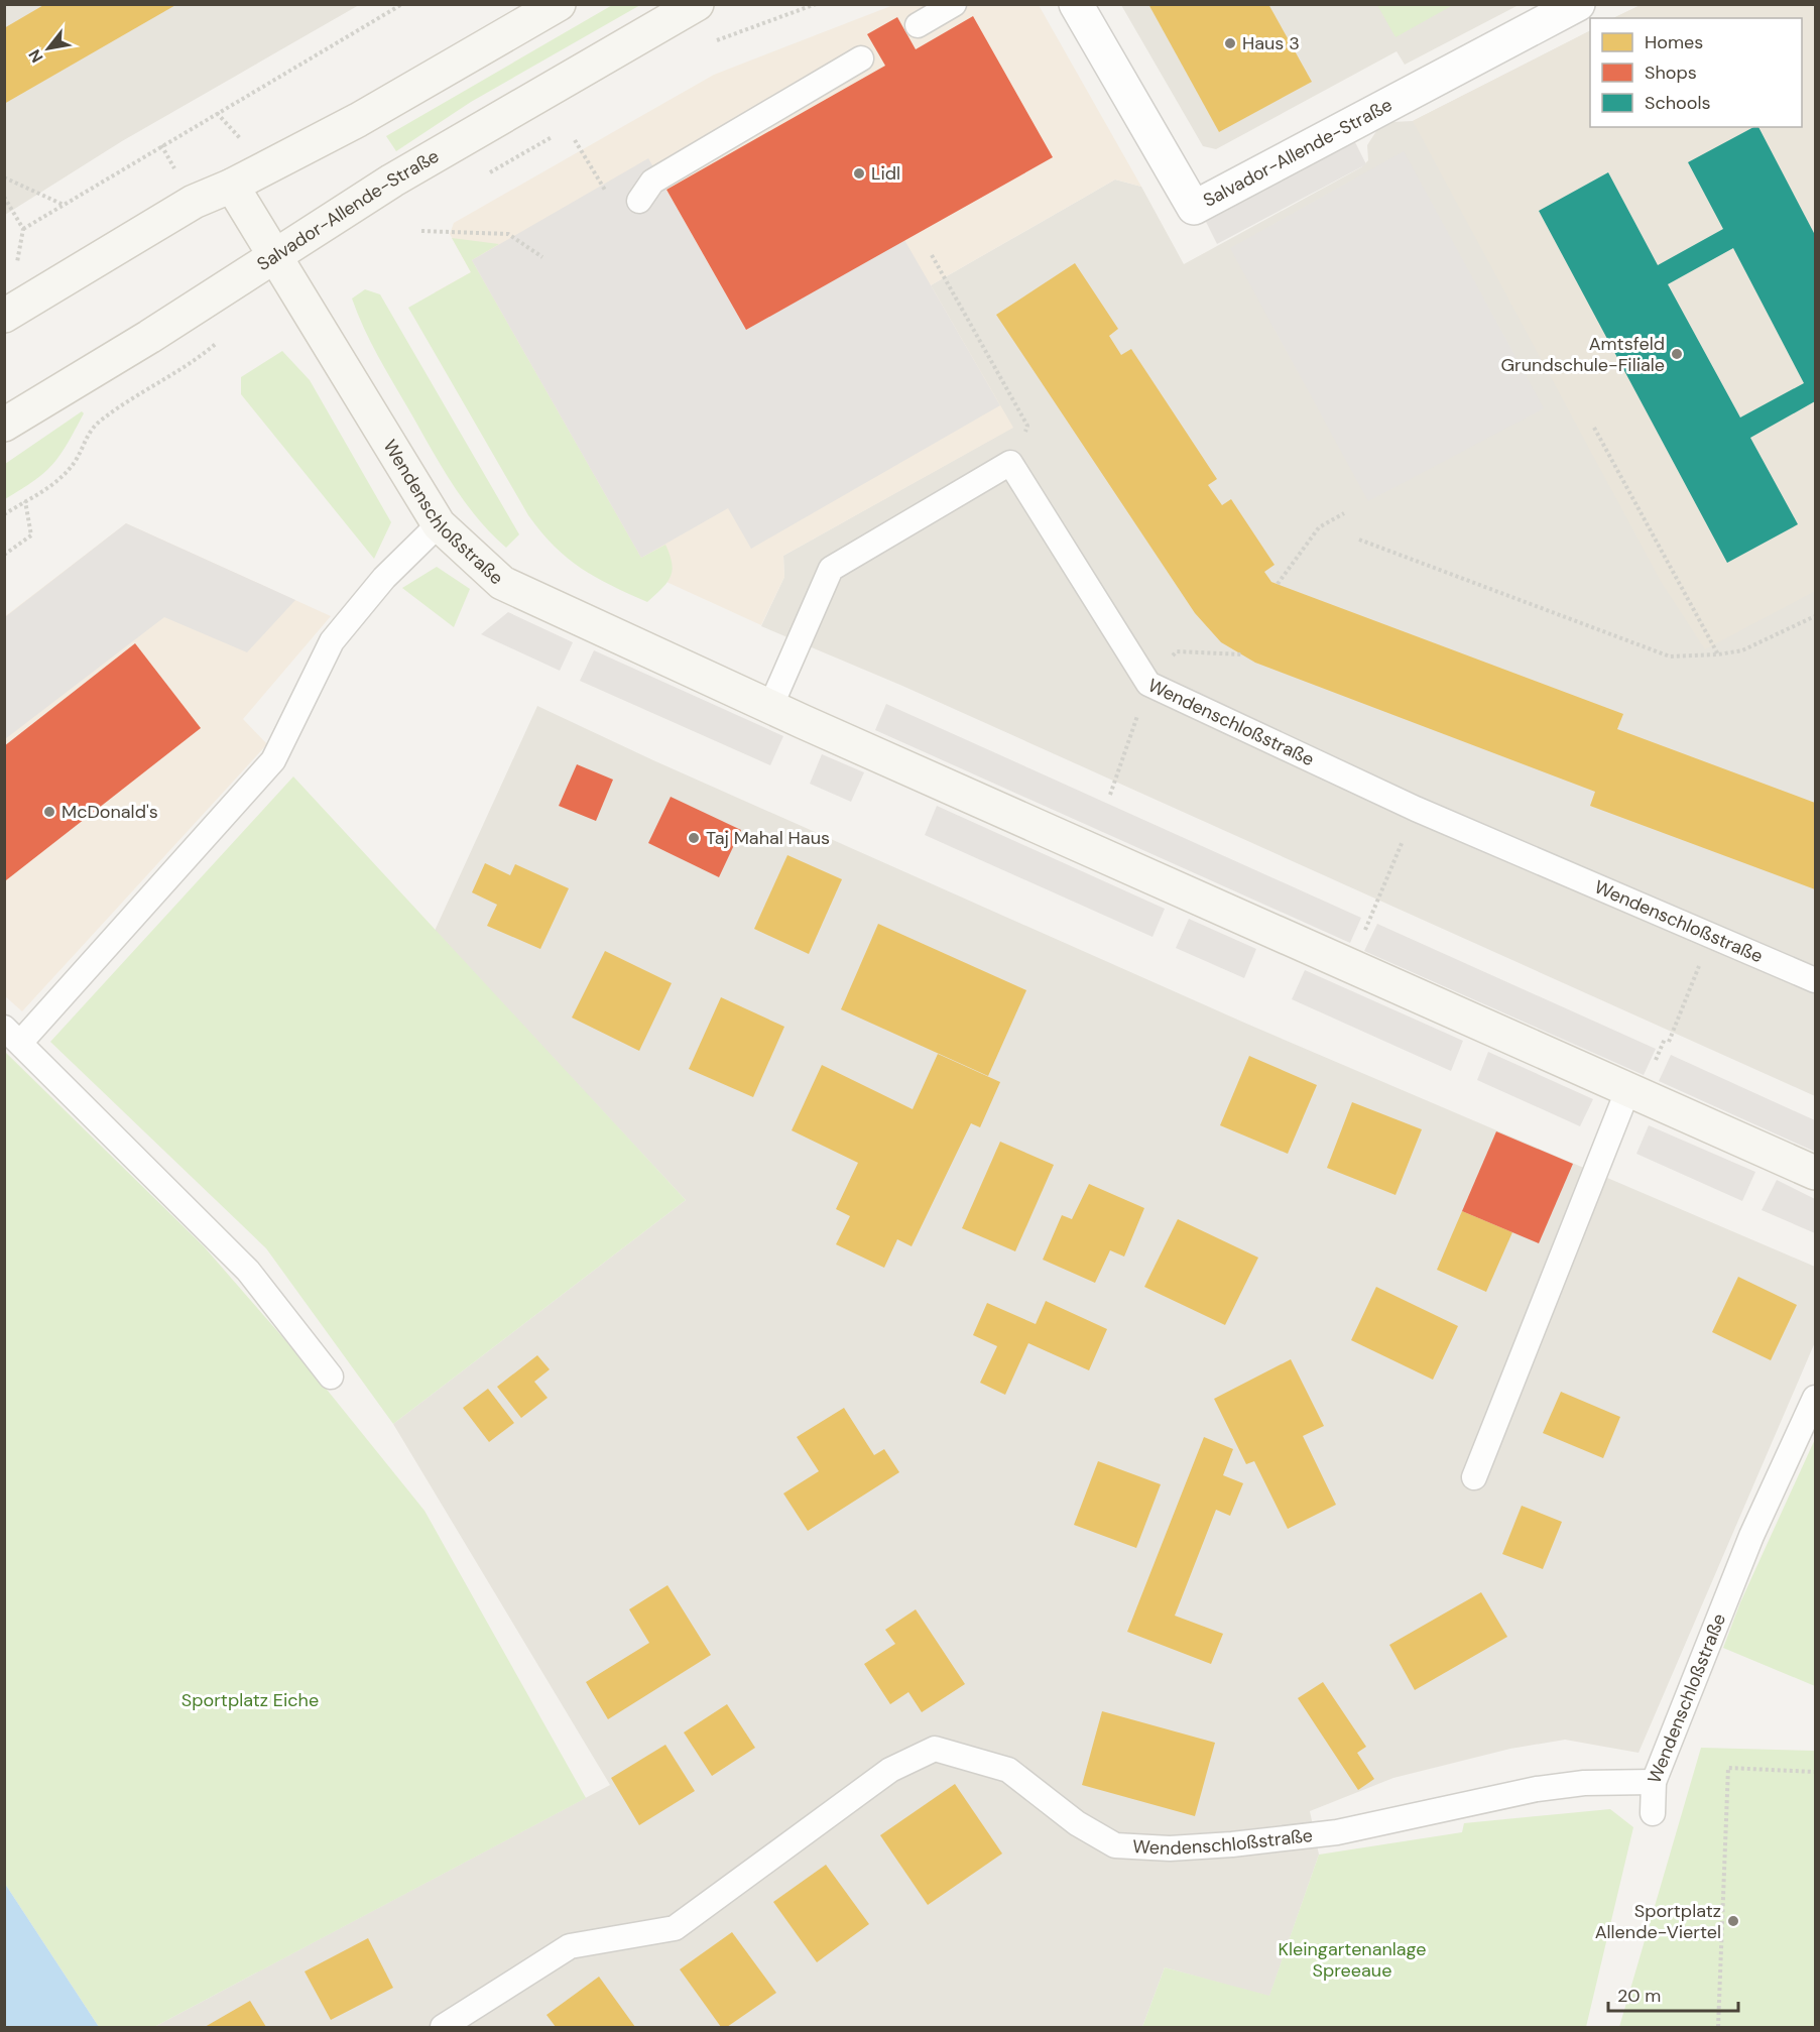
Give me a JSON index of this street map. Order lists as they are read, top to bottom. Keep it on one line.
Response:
{"streets":{"street":["Salvador-Allende-Straße","Wendenschloßstraße"]},"crossings":[["Salvador-Allende-Straße","Wendenschloßstraße"]],"parks":["Sportplatz Eiche","Kleingartenanlage Spreeaue"],"places":["Haus 3","Lidl","Amtsfeld Grundschule-Filiale","McDonald's","Taj Mahal Haus","Sportplatz Allende-Viertel"],"legend":["Homes","Shops","Schools"],"scale_bar":"20 m","north":"bottom left"}
